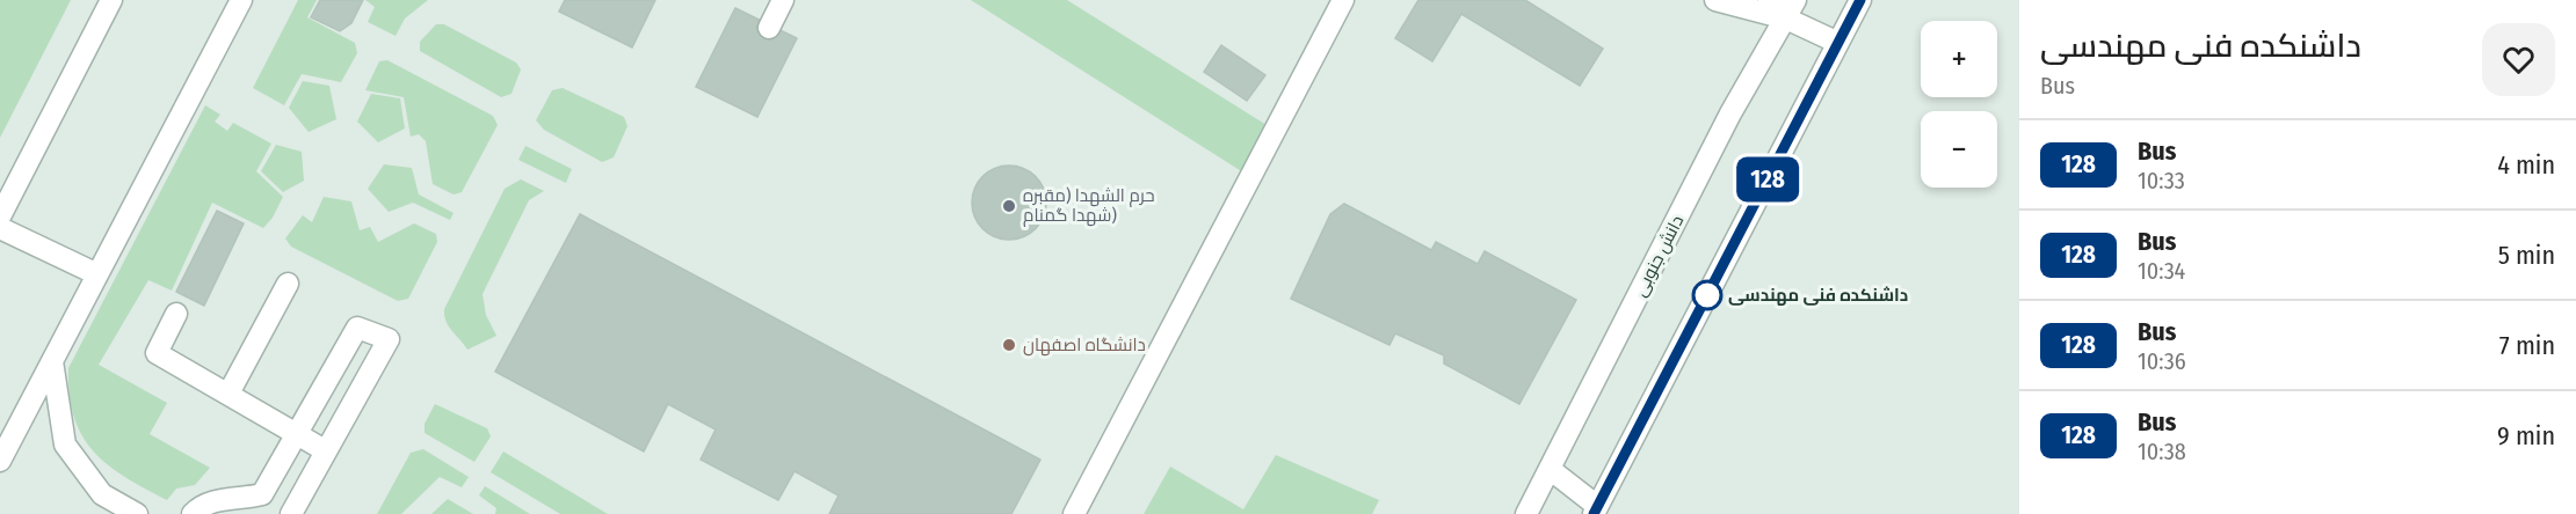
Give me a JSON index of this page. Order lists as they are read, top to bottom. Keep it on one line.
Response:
{"streets":{"lane":["دانش جنوبی"]},"places":["حرم الشهدا (مقبره شهدا گمنام)","داشنکده فنی مهندسی","دانشگاه اصفهان"],"lines":["bus line 128"],"page":{"on_map":"128","heading":["داشنکده فنی مهندسی","Bus"],"map_buttons":["+","−"],"list":[{"mark":"128","name":"Bus","note":"10:33","value":"4 min"},{"mark":"128","name":"Bus","note":"10:34","value":"5 min"},{"mark":"128","name":"Bus","note":"10:36","value":"7 min"},{"mark":"128","name":"Bus","note":"10:38","value":"9 min"}]}}
